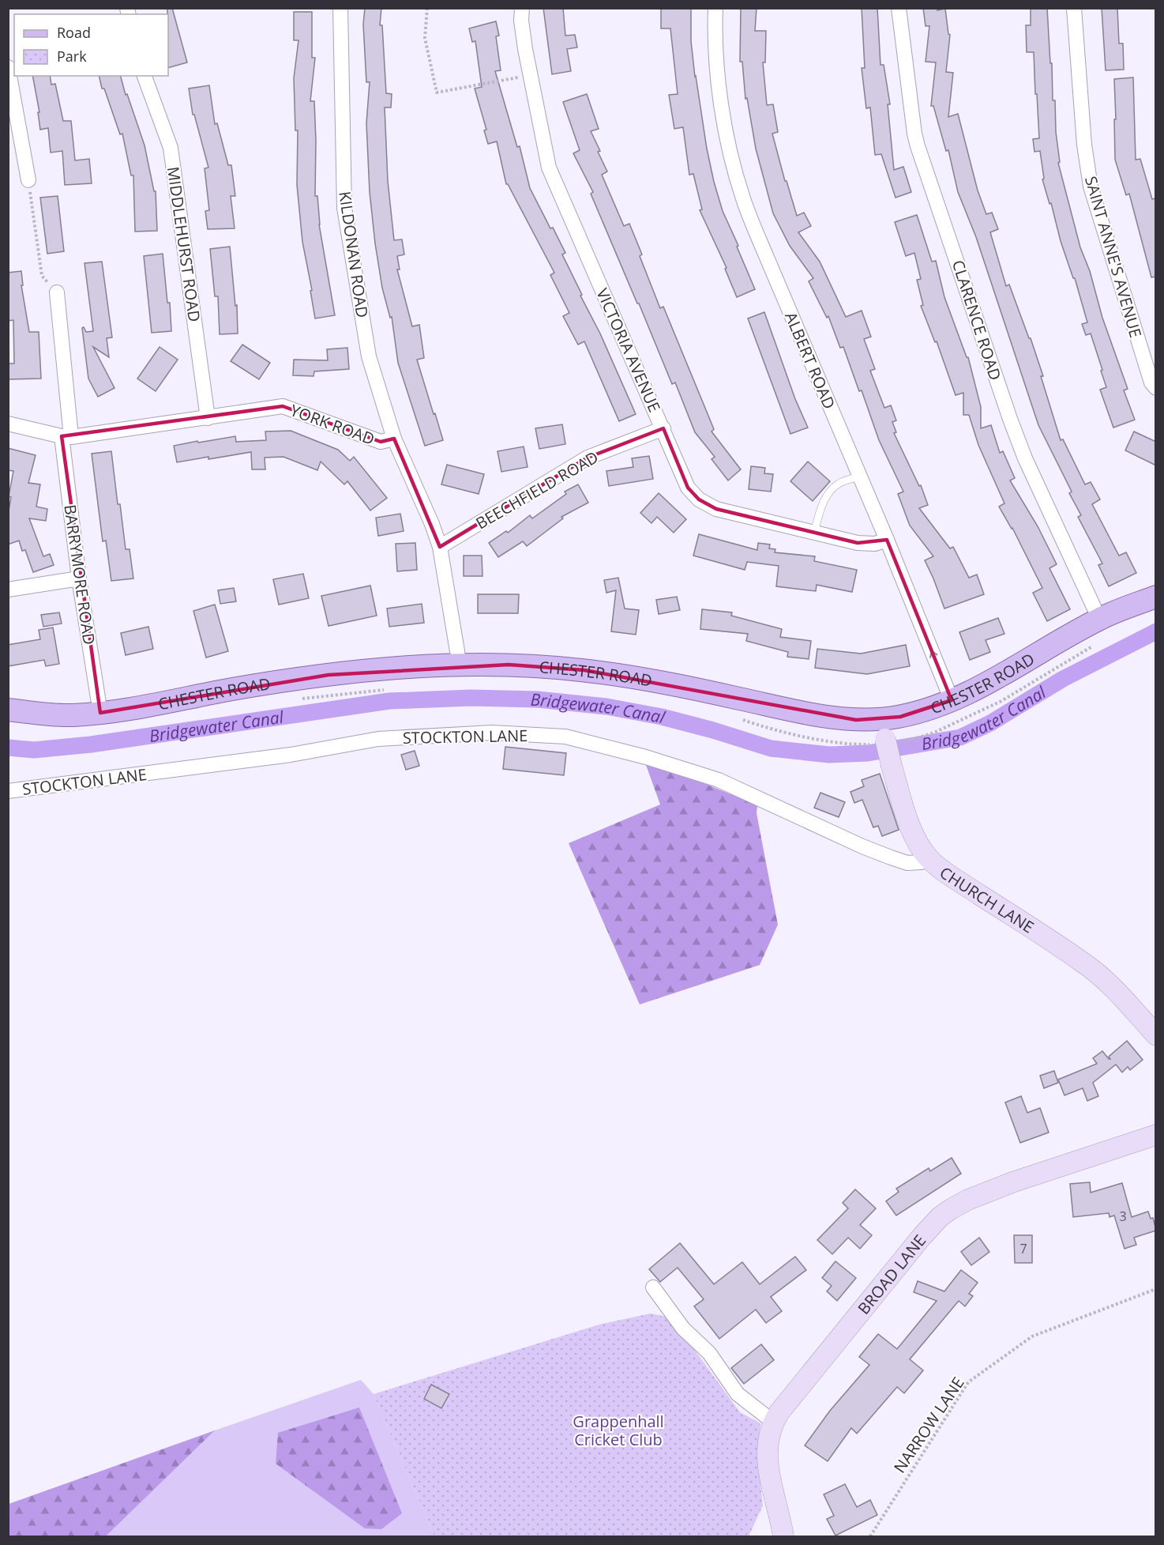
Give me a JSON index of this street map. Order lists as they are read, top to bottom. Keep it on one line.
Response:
{"streets":{"main road":["CHESTER ROAD"],"street":["MIDDLEHURST ROAD","KILDONAN ROAD","SAINT ANNE'S AVENUE","CLARENCE ROAD","VICTORIA AVENUE","ALBERT ROAD","YORK ROAD","BEECHFIELD ROAD","BARRYMORE ROAD","STOCKTON LANE","CHURCH LANE","BROAD LANE"],"path":["NARROW LANE"]},"crossings":[["MIDDLEHURST ROAD","YORK ROAD"],["KILDONAN ROAD","YORK ROAD"],["CLARENCE ROAD","CHESTER ROAD"],["VICTORIA AVENUE","ALBERT ROAD"],["VICTORIA AVENUE","BEECHFIELD ROAD"],["ALBERT ROAD","CHESTER ROAD"],["YORK ROAD","BEECHFIELD ROAD"],["YORK ROAD","BARRYMORE ROAD"],["YORK ROAD","CHESTER ROAD"],["BARRYMORE ROAD","CHESTER ROAD"],["CHESTER ROAD","CHURCH LANE"],["STOCKTON LANE","CHURCH LANE"]],"water":["Bridgewater Canal"],"parks":["Grappenhall Cricket Club"],"house_numbers":["3","7"],"legend":["Road","Park"]}
